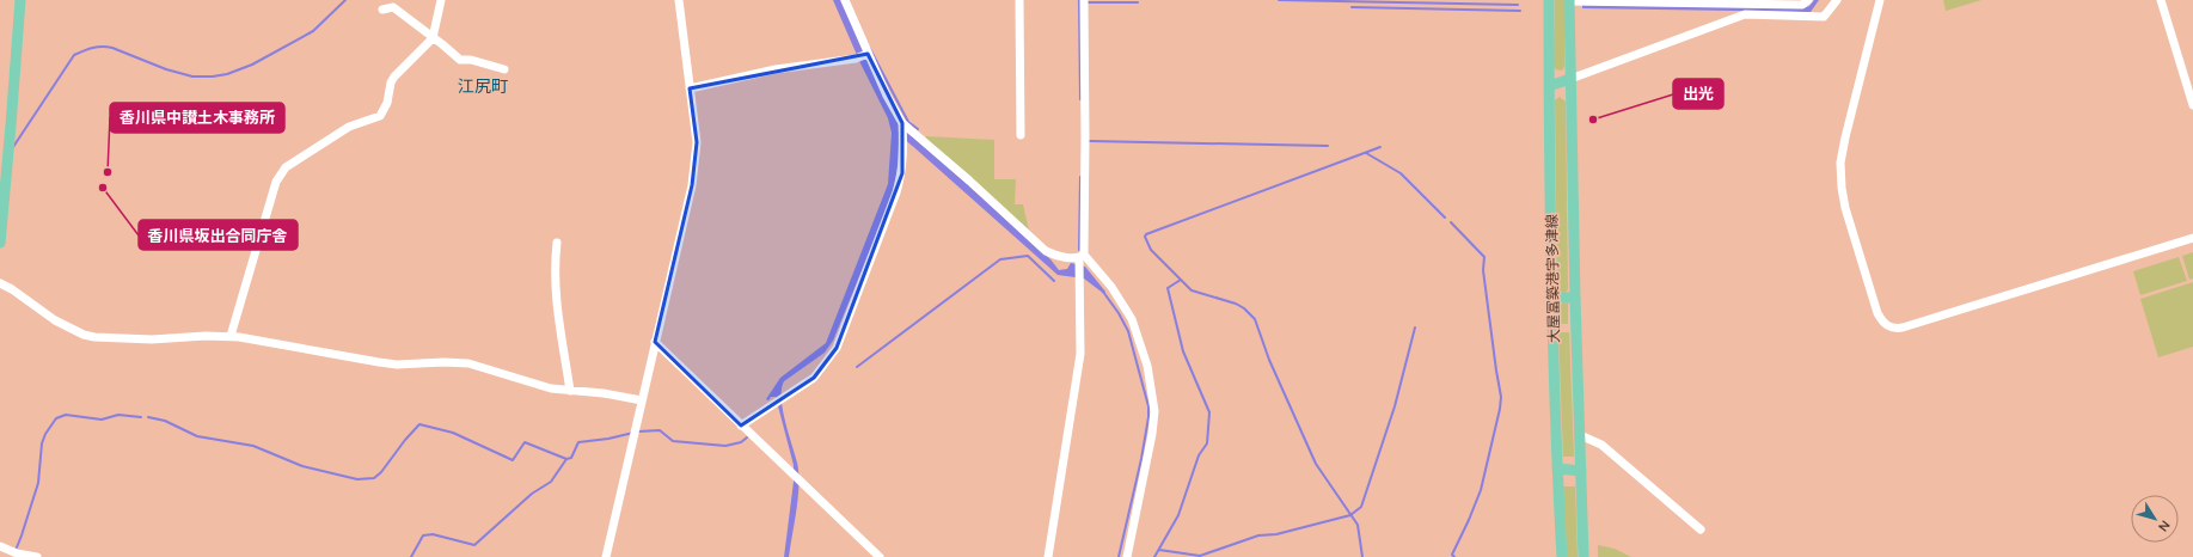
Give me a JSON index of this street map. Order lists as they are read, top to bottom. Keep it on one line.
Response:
{"streets":{"main road":["大屋冨築港宇多津線"]},"districts":["江尻町"],"places":["出光","香川県中讃土木事務所","香川県坂出合同庁舎"],"north":"bottom right"}
